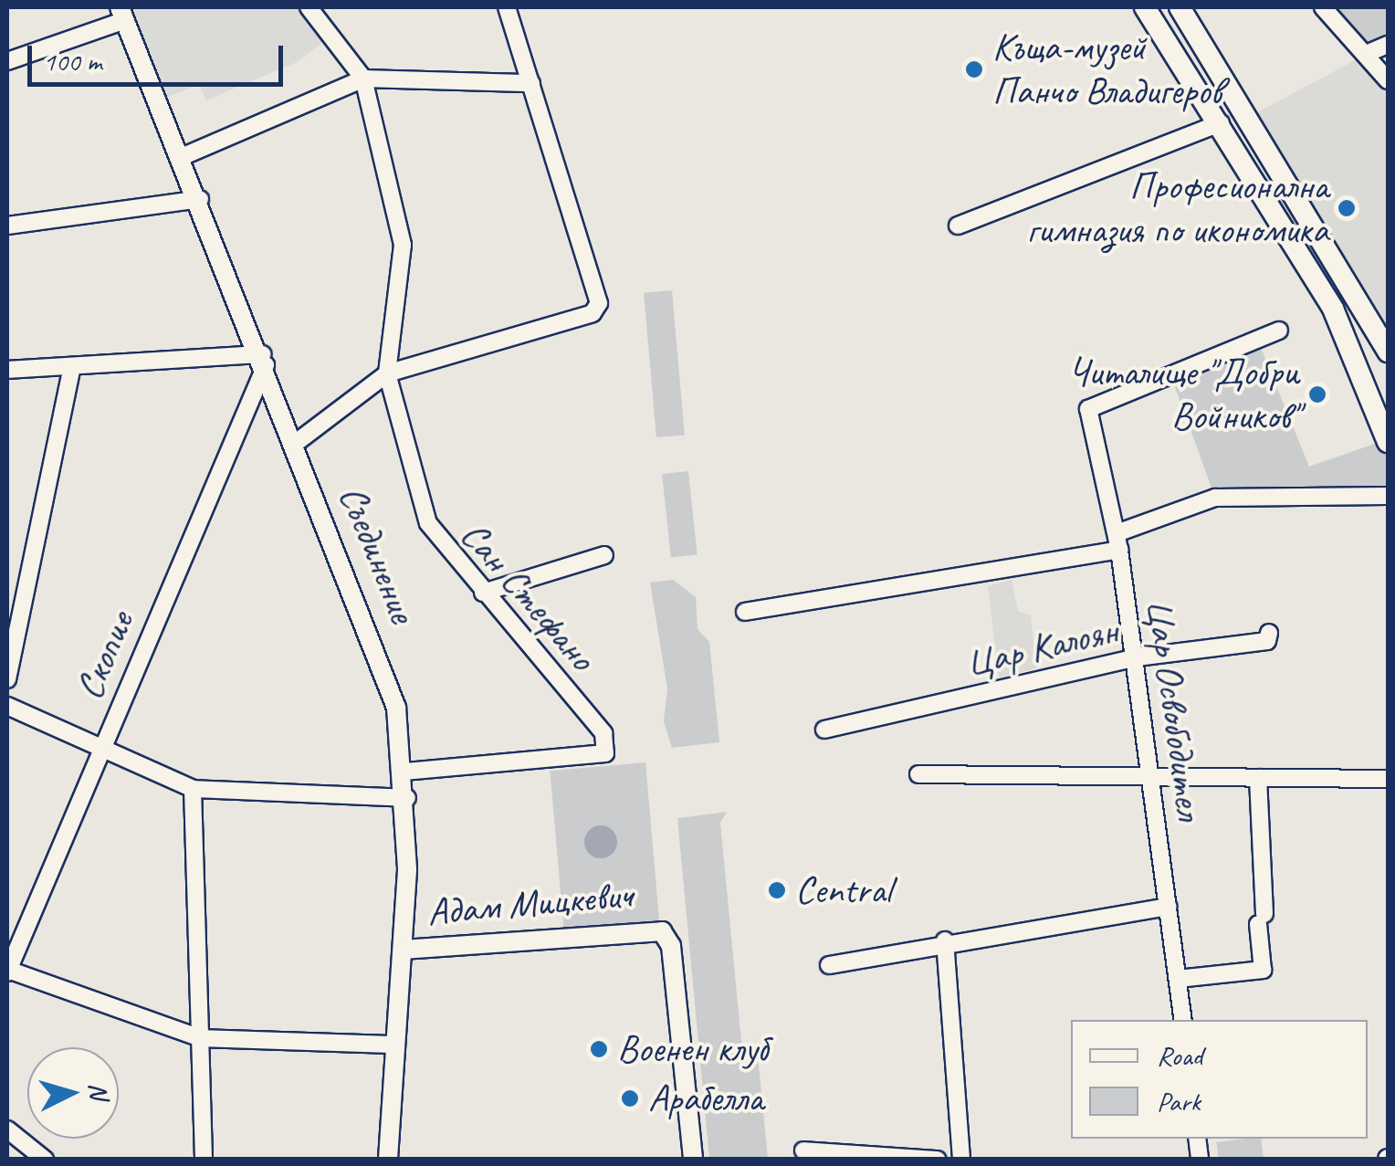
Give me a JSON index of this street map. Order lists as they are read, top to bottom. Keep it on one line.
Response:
{"streets":{"street":["Съединение","Сан Стефано","Цар Калоян","Скопие","Цар Освободител","Адам Мицкевич"]},"crossings":[["Съединение","Сан Стефано"],["Съединение","Скопие"],["Съединение","Адам Мицкевич"],["Цар Калоян","Цар Освободител"]],"places":["Къща-музей Панчо Владигеров","Професионална гимназия по икономика","Читалище \"Добри Войников\"","Central","Военен клуб","Арабелла"],"legend":["Road","Park"],"scale_bar":"100 m","north":"right"}
